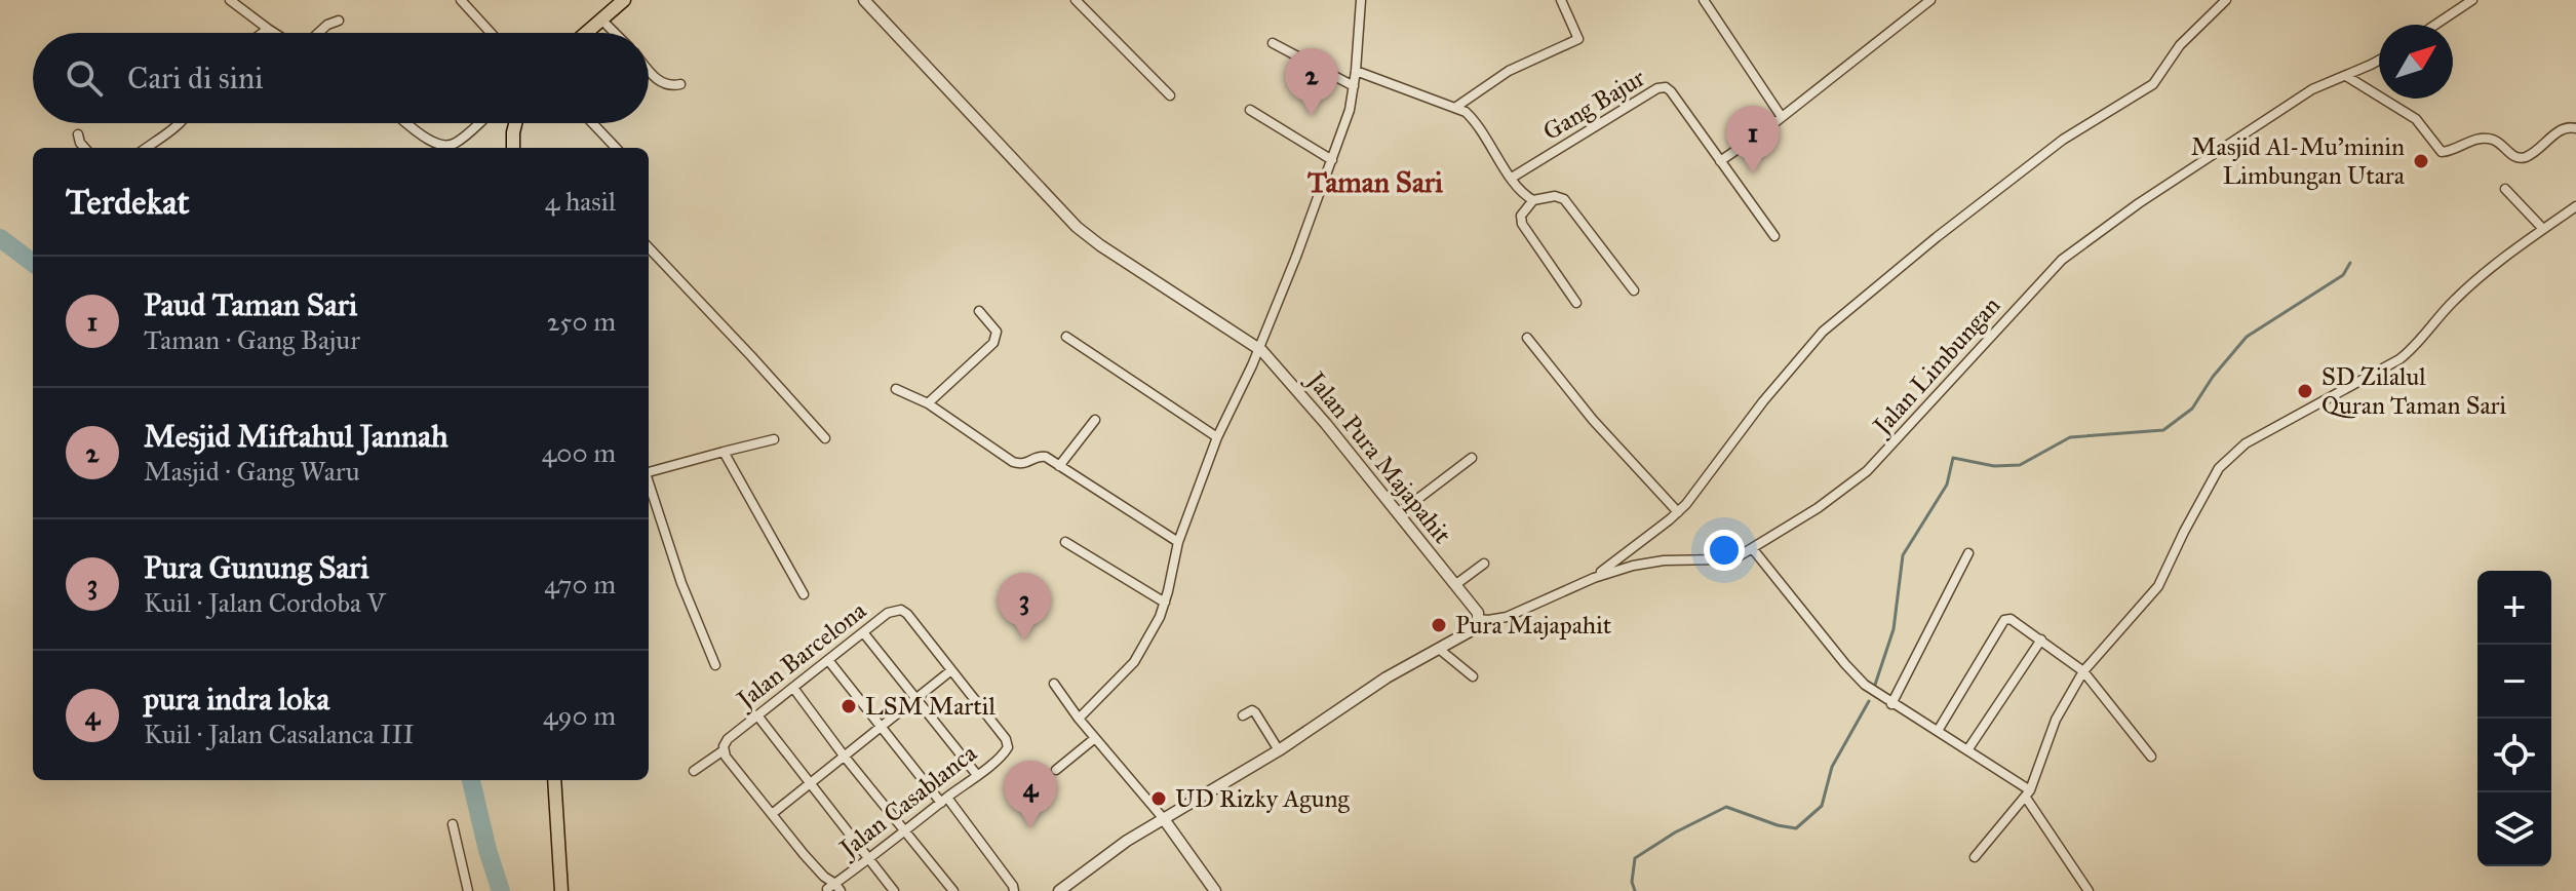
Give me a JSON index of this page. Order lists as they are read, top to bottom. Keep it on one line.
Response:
{"streets":{"street":["Gang Bajur","Jalan Limbungan","Jalan Pura Majapahit","Jalan Barcelona","Jalan Casablanca"]},"crossings":[["Jalan Limbungan","Jalan Pura Majapahit"],["Jalan Barcelona","Jalan Casablanca"]],"districts":["Taman Sari"],"places":["Masjid Al-Mu'minin Limbungan Utara","SD Zilalul Quran Taman Sari","Pura Majapahit","LSM Martil","UD Rizky Agung"],"north":"top right","page":{"search":"Cari di sini","pins":["2","1","3","4"],"heading":["Terdekat","4 hasil"],"list":[{"mark":"1","name":"Paud Taman Sari","note":"Taman · Gang Bajur","value":"250 m"},{"mark":"2","name":"Mesjid Miftahul Jannah","note":"Masjid · Gang Waru","value":"400 m"},{"mark":"3","name":"Pura Gunung Sari","note":"Kuil · Jalan Cordoba V","value":"470 m"},{"mark":"4","name":"pura indra loka","note":"Kuil · Jalan Casalanca III","value":"490 m"}],"map_buttons":["+","−"]}}
